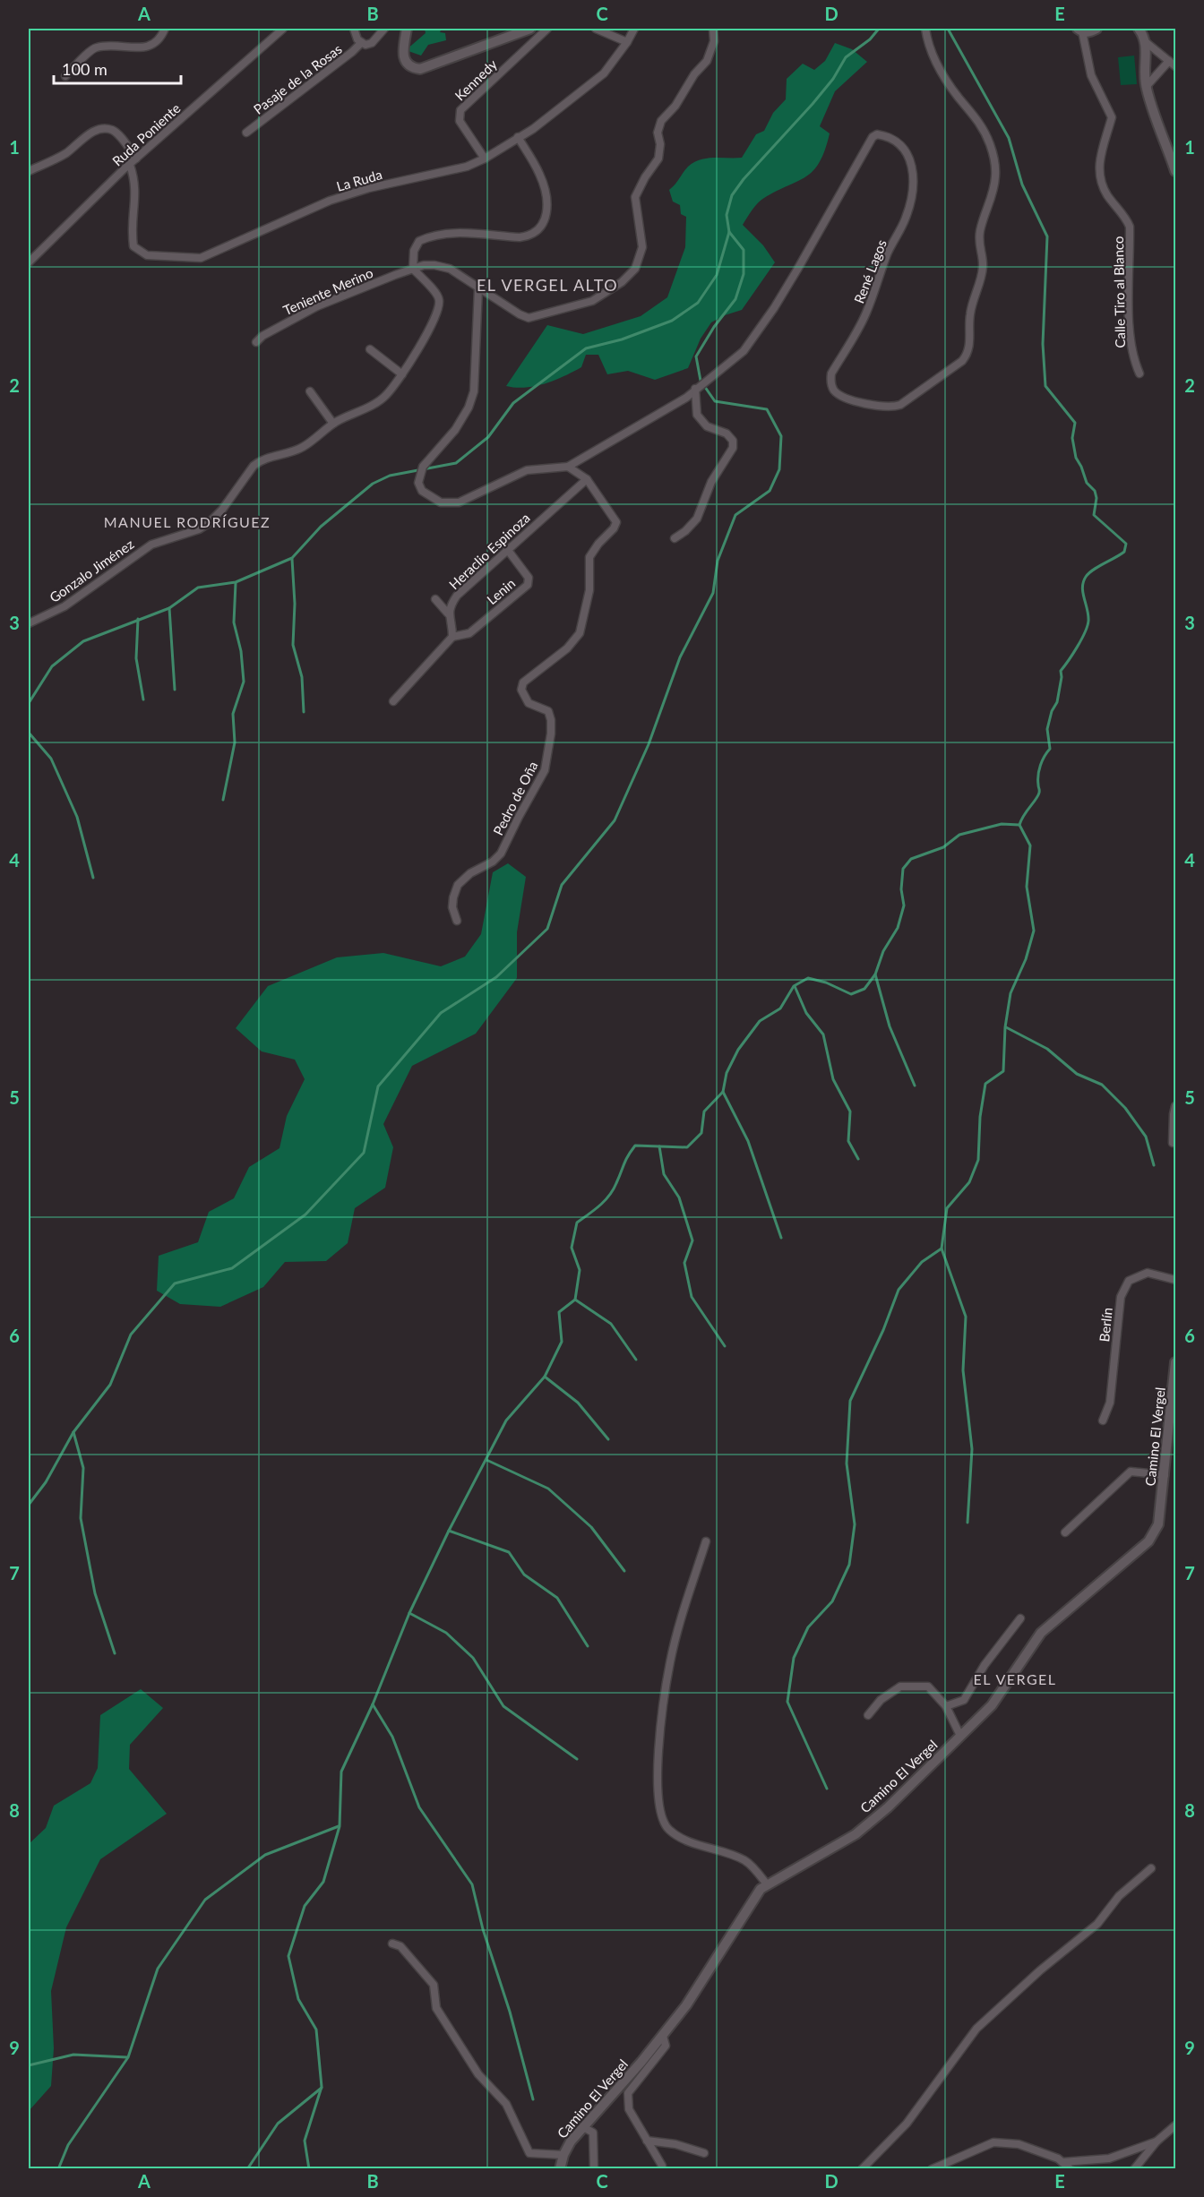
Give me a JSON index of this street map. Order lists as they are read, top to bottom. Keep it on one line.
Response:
{"streets":{"street":["Pasaje de la Rosas","Kennedy","Ruda Poniente","La Ruda","René Lagos","Teniente Merino","Calle Tiro al Blanco","Heraclio Espinoza","Gonzalo Jiménez","Lenin","Pedro de Oña","Berlín","Camino El Vergel"]},"crossings":[["Kennedy","La Ruda"],["Ruda Poniente","La Ruda"],["René Lagos","Pedro de Oña"],["Teniente Merino","Gonzalo Jiménez"],["Heraclio Espinoza","Lenin"],["Heraclio Espinoza","Pedro de Oña"]],"districts":["EL VERGEL ALTO","MANUEL RODRÍGUEZ","EL VERGEL"],"scale_bar":"100 m","grid":{"columns":["A","B","C","D","E"],"rows":["1","2","3","4","5","6","7","8","9"]}}
